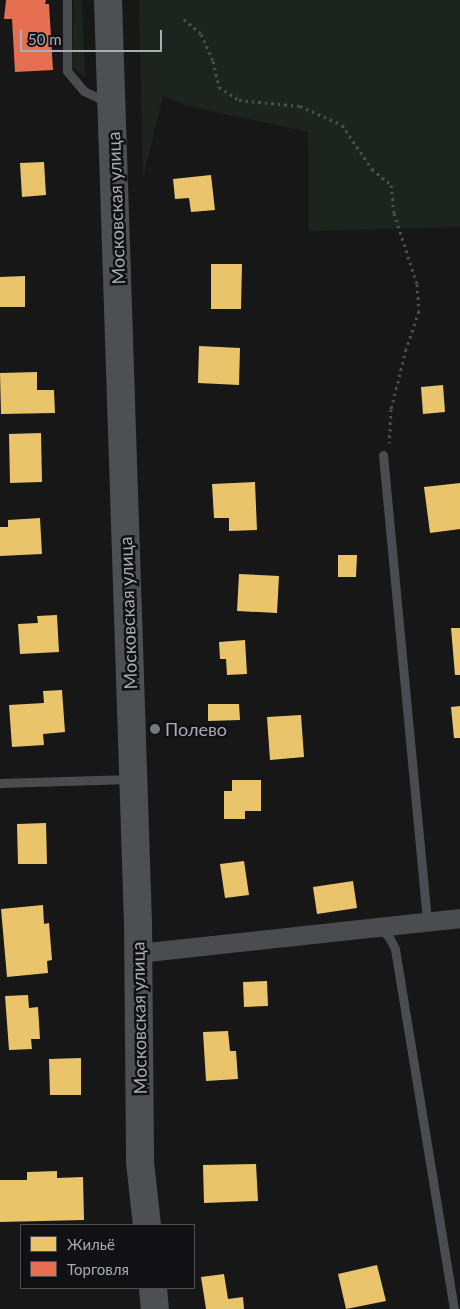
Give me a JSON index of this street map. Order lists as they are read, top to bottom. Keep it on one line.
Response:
{"streets":{"main road":["Московская улица"]},"places":["Полево"],"legend":["Жильё","Торговля"],"scale_bar":"50 m"}
